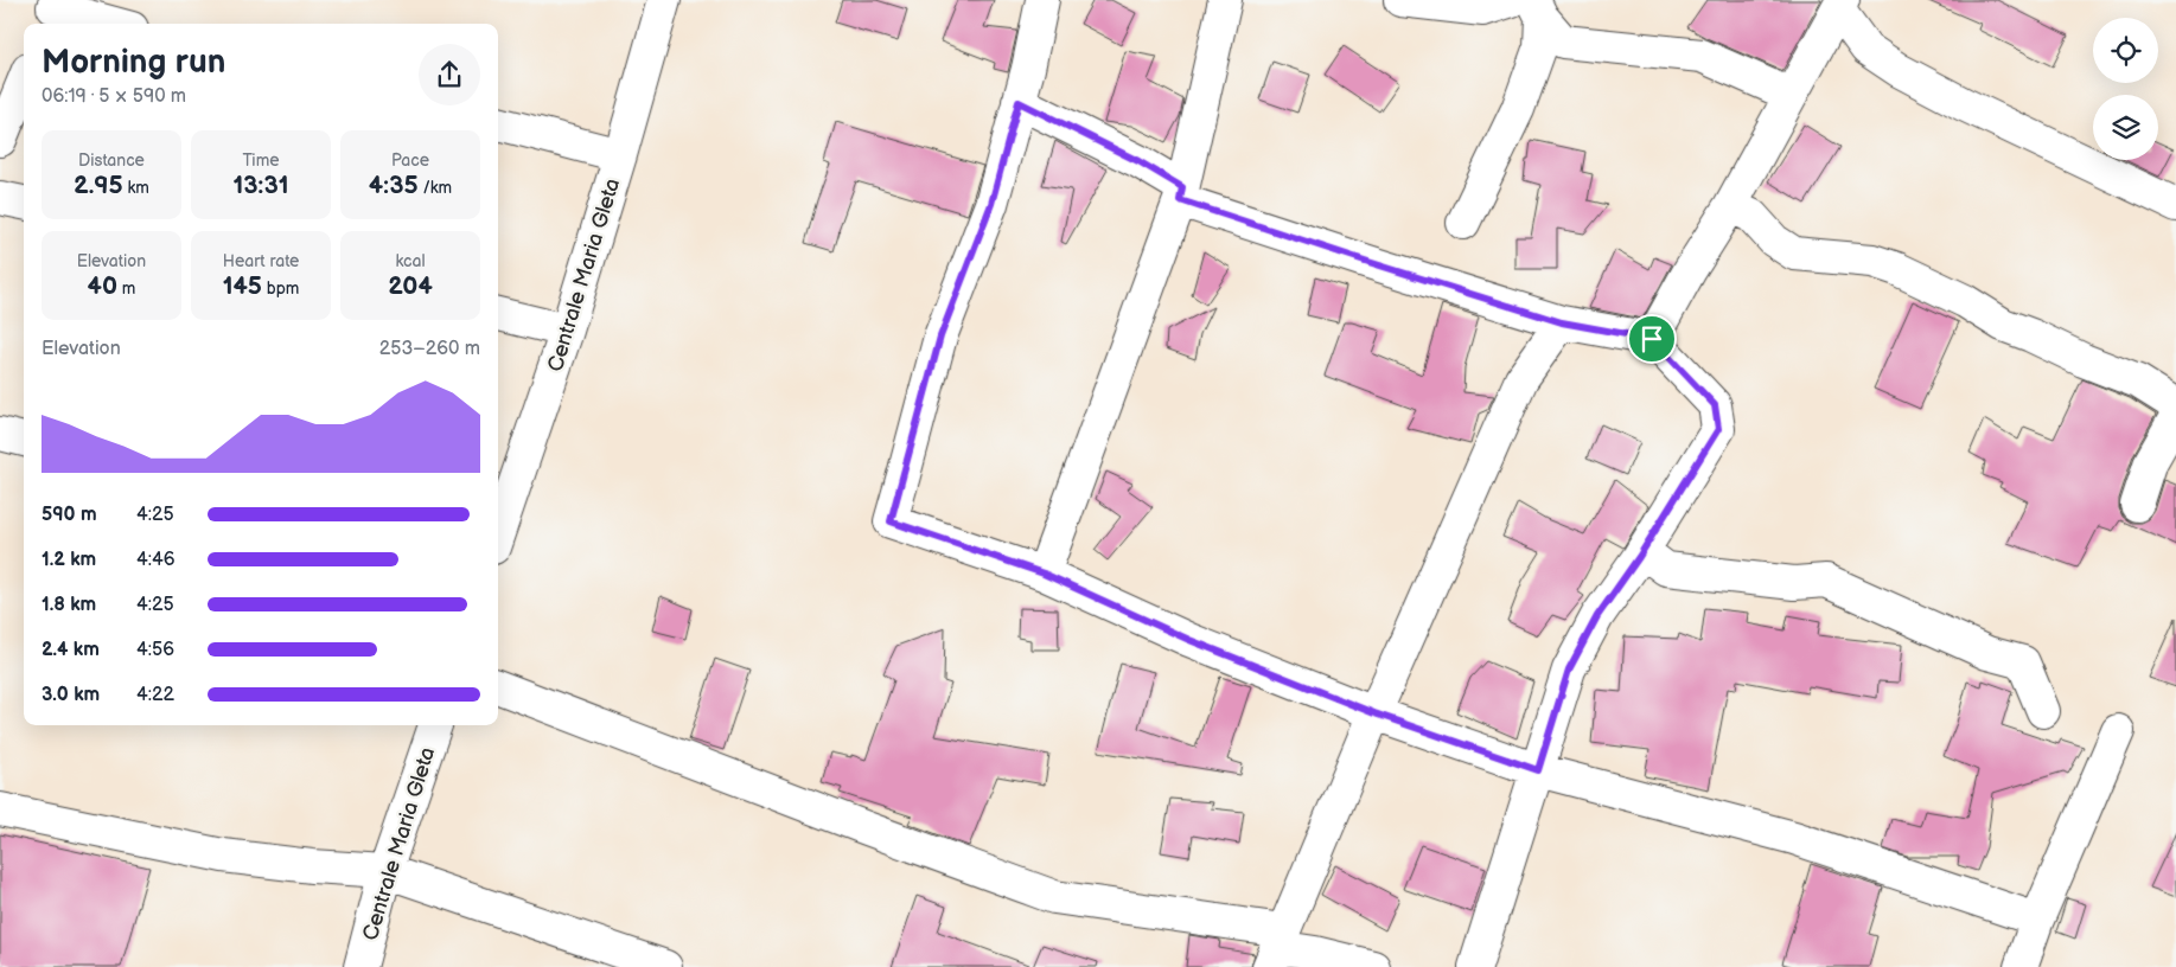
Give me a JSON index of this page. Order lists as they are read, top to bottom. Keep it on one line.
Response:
{"streets":{"street":["Centrale Maria Gleta"]},"page":{"heading":["Morning run","06:19 · 5 × 590 m"],"stats":[["Distance","2.95 km"],["Time","13:31"],["Pace","4:35 /km"],["Elevation","40 m"],["Heart rate","145 bpm"],["kcal","204"]],"chart":["Elevation","253–260 m"],"list":[{"name":"590 m","note":"4:25"},{"name":"1.2 km","note":"4:46"},{"name":"1.8 km","note":"4:25"},{"name":"2.4 km","note":"4:56"},{"name":"3.0 km","note":"4:22"}]}}
